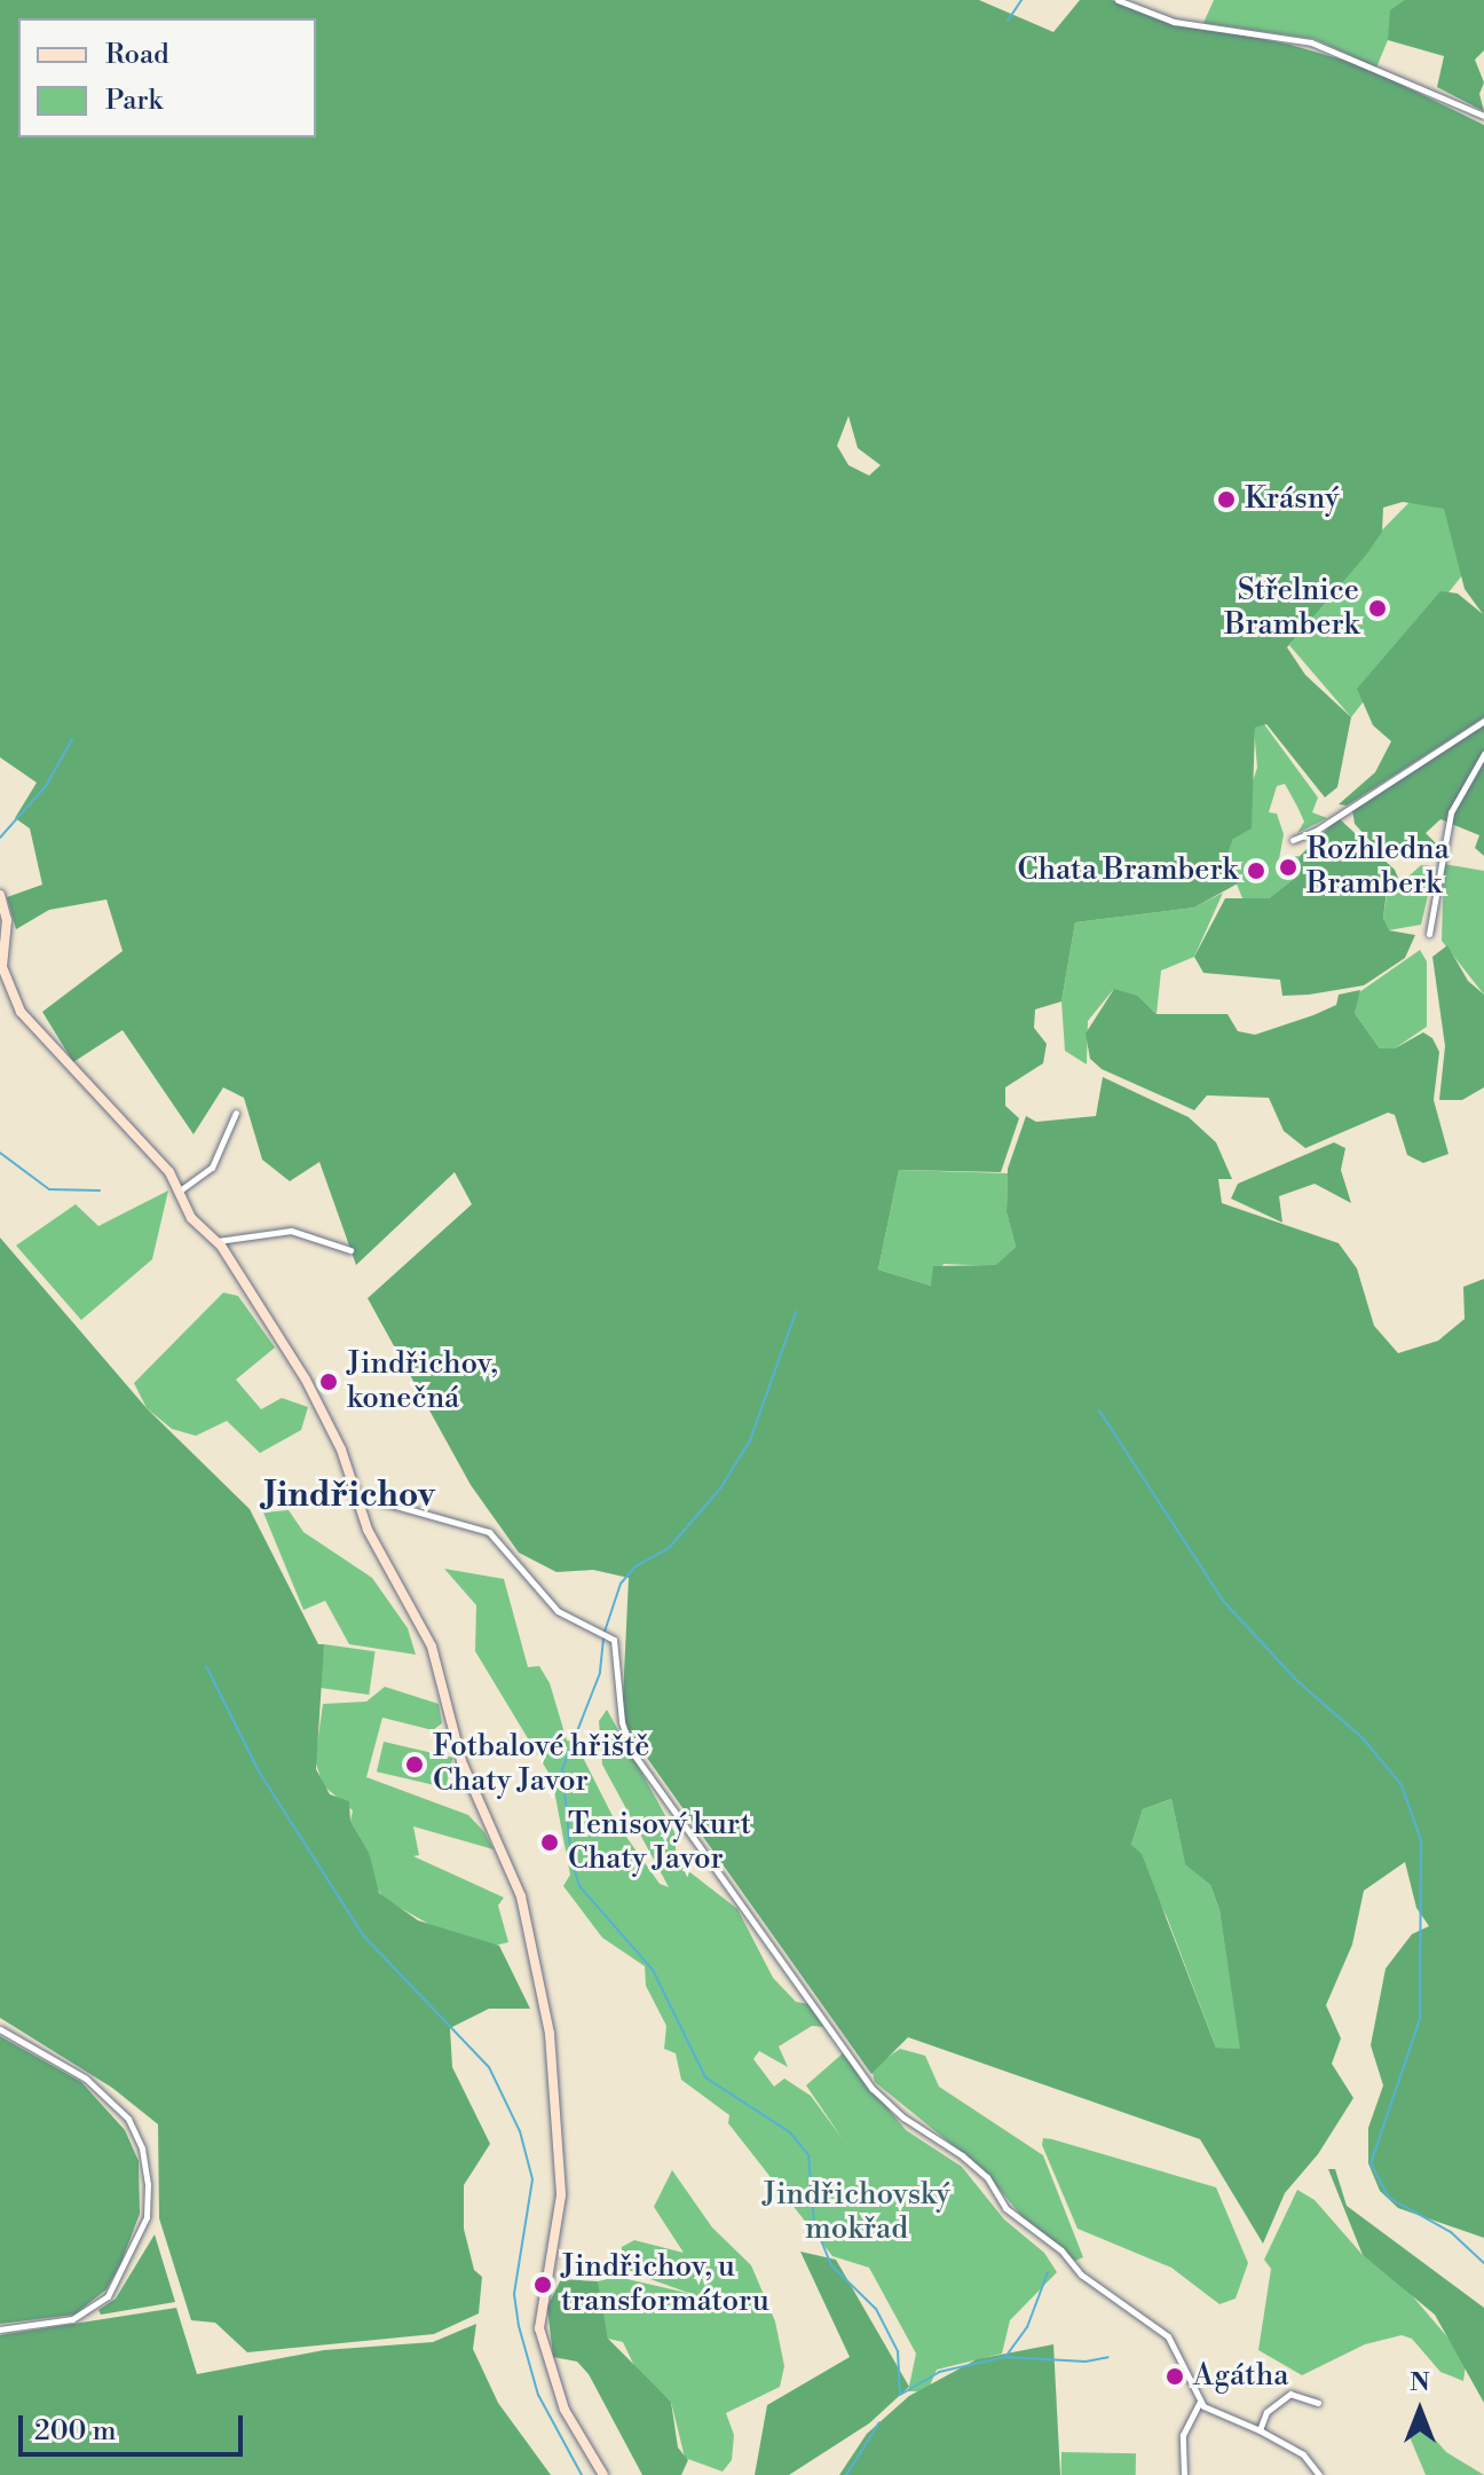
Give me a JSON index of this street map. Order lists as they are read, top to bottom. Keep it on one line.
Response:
{"districts":["Jindřichov"],"parks":["Jindřichovský mokřad"],"places":["Krásný","Střelnice Bramberk","Rozhledna Bramberk","Chata Bramberk","Jindřichov, konečná","Fotbalové hřiště Chaty Javor","Tenisový kurt Chaty Javor","Jindřichov, u transformátoru","Agátha"],"legend":["Road","Park"],"scale_bar":"200 m","north":"top"}
